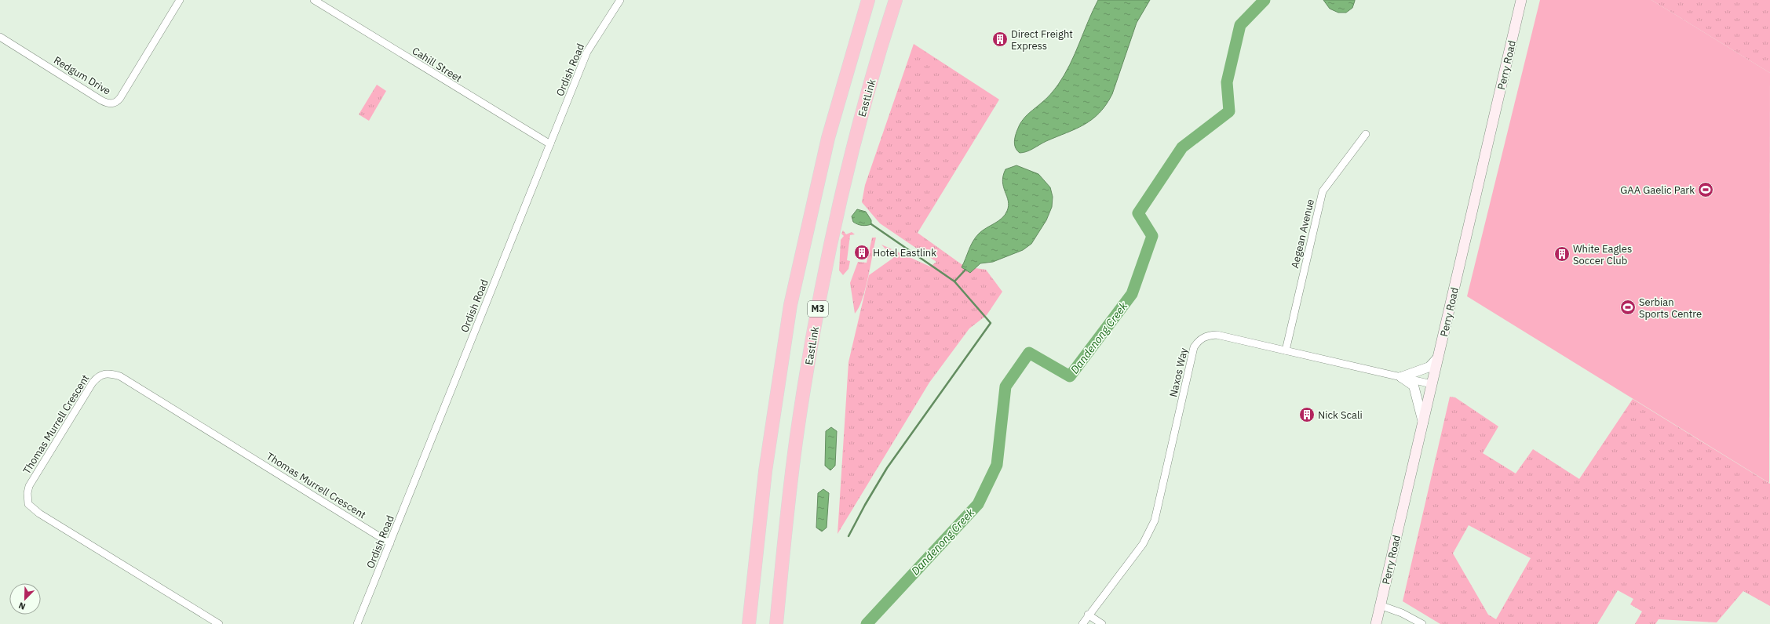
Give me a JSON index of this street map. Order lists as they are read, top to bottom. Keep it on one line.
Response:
{"streets":{"highway":["EastLink","M3"],"main road":["Perry Road"],"street":["Cahill Street","Ordish Road","Redgum Drive","Aegean Avenue","Naxos Way","Thomas Murrell Crescent"]},"crossings":[["Cahill Street","Ordish Road"],["Perry Road","Naxos Way"],["Ordish Road","Thomas Murrell Crescent"],["Aegean Avenue","Naxos Way"]],"water":["Dandenong Creek"],"places":{"building":["Direct Freight Express","Hotel Eastlink","White Eagles Soccer Club","Nick Scali"],"sports":["GAA Gaelic Park","Serbian Sports Centre"]},"north":"bottom left"}
